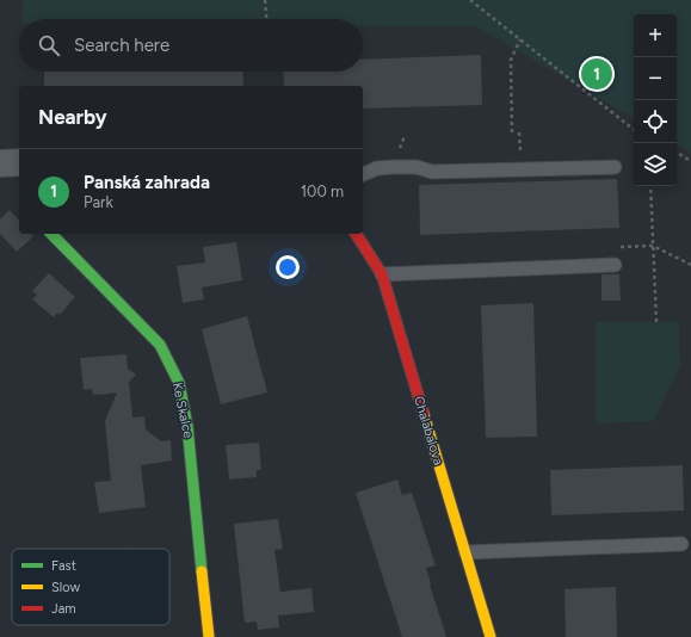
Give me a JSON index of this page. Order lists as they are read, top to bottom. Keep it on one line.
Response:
{"streets":{"street":["Ke Skalce","Chalabalova"]},"legend":["Fast","Slow","Jam"],"page":{"map_buttons":["+","−"],"search":"Search here","pins":"1","heading":"Nearby","list":[{"mark":"1","name":"Panská zahrada","note":"Park","value":"100 m"}]}}
